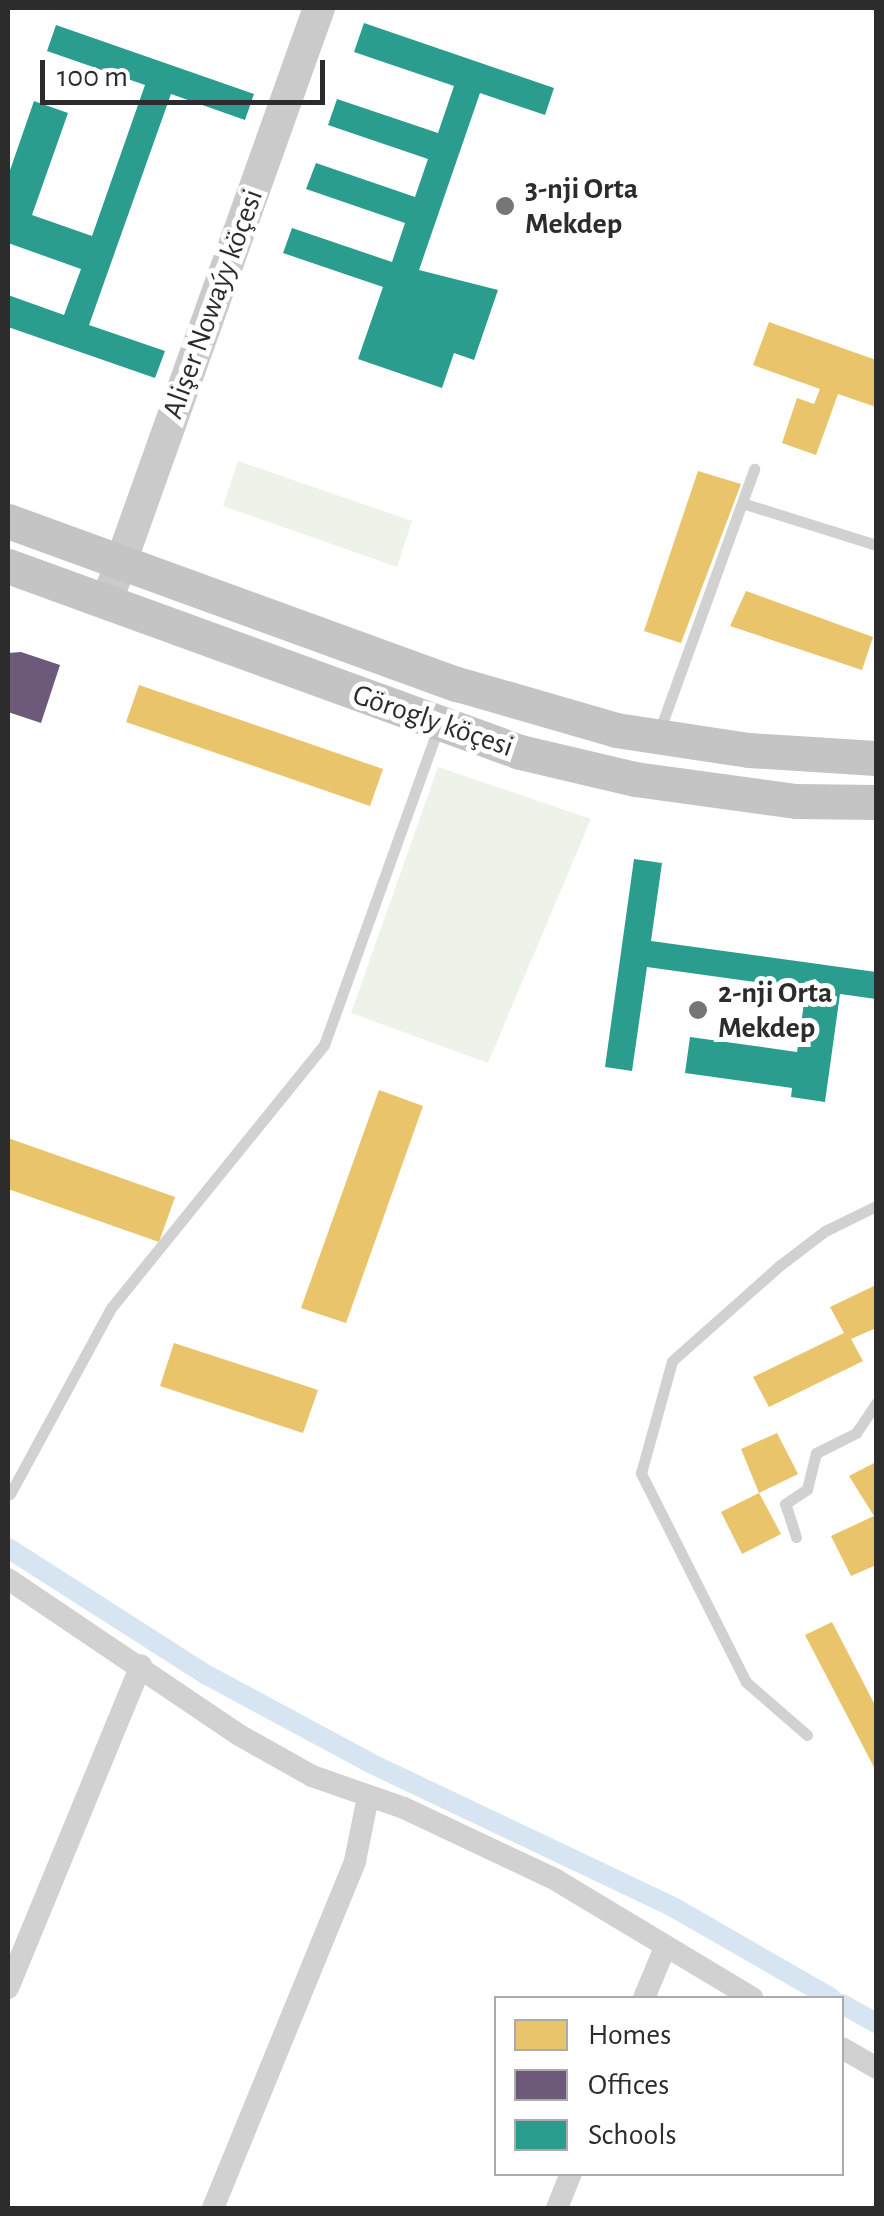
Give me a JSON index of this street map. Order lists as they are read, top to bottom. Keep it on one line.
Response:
{"streets":{"main road":["Görogly köçesi"],"street":["Alişer Nowaýy köçesi"]},"crossings":[["Alişer Nowaýy köçesi","Görogly köçesi"]],"places":["3-nji Orta Mekdep","2-nji Orta Mekdep"],"legend":["Homes","Offices","Schools"],"scale_bar":"100 m"}
